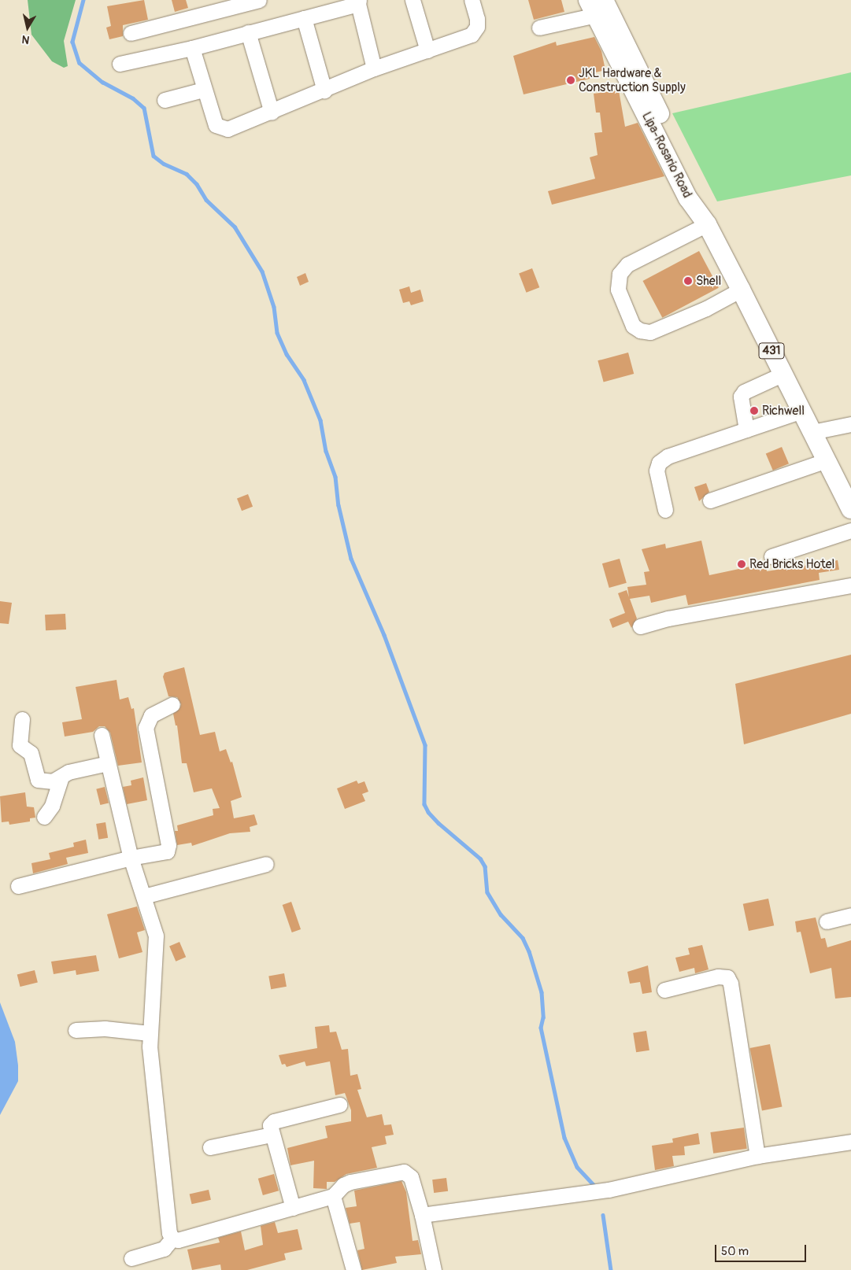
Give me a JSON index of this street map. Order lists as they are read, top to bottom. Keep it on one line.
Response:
{"streets":{"main road":["Lipa-Rosario Road","431"]},"places":["JKL Hardware & Construction Supply","Shell","Richwell","Red Bricks Hotel"],"scale_bar":"50 m","north":"bottom"}
